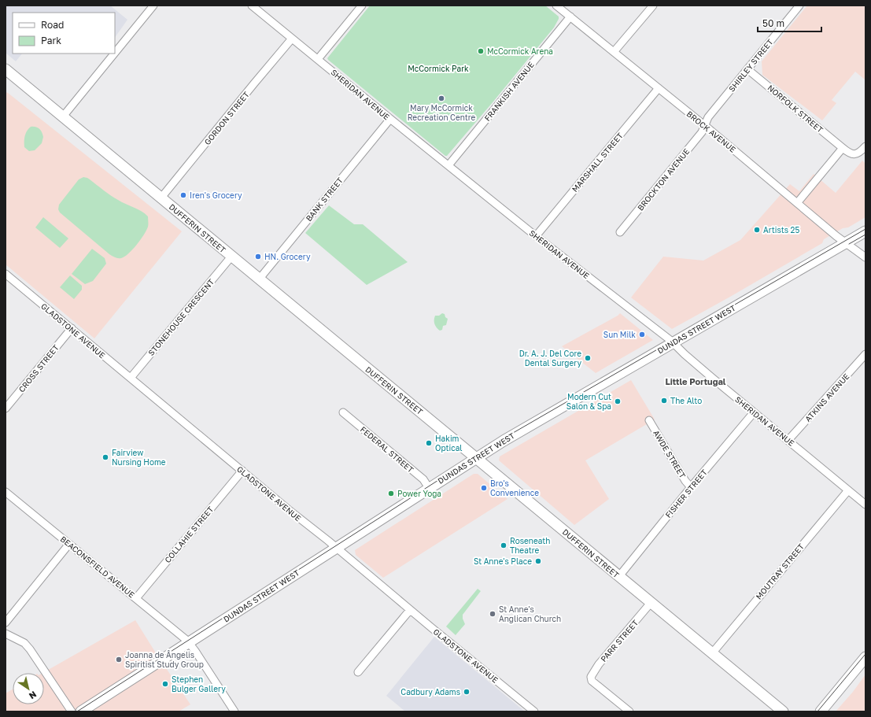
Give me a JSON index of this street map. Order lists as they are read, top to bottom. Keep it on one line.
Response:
{"streets":{"main road":["DUFFERIN STREET","DUNDAS STREET WEST"],"street":["SHIRLEY STREET","FRANKISH AVENUE","SHERIDAN AVENUE","NORFOLK STREET","GORDON STREET","BROCK AVENUE","MARSHALL STREET","BROCKTON AVENUE","BANK STREET","STONEHOUSE CRESCENT","GLADSTONE AVENUE","CROSS STREET","ATKINS AVENUE","FEDERAL STREET","AWDE STREET","FISHER STREET","COLLAHIE STREET","BEACONSFIELD AVENUE","MOUTRAY STREET","PARR STREET"]},"crossings":[["SHIRLEY STREET","NORFOLK STREET"],["SHIRLEY STREET","BROCK AVENUE"],["SHIRLEY STREET","BROCKTON AVENUE"],["FRANKISH AVENUE","SHERIDAN AVENUE"],["FRANKISH AVENUE","BROCK AVENUE"],["SHERIDAN AVENUE","GORDON STREET"],["SHERIDAN AVENUE","MARSHALL STREET"],["SHERIDAN AVENUE","BANK STREET"],["SHERIDAN AVENUE","DUNDAS STREET WEST"],["SHERIDAN AVENUE","ATKINS AVENUE"],["SHERIDAN AVENUE","FISHER STREET"],["SHERIDAN AVENUE","MOUTRAY STREET"],["GORDON STREET","DUFFERIN STREET"],["BROCK AVENUE","MARSHALL STREET"],["BROCK AVENUE","BROCKTON AVENUE"],["BROCK AVENUE","DUNDAS STREET WEST"],["BANK STREET","DUFFERIN STREET"],["DUFFERIN STREET","STONEHOUSE CRESCENT"],["DUFFERIN STREET","DUNDAS STREET WEST"],["DUFFERIN STREET","FISHER STREET"],["DUFFERIN STREET","MOUTRAY STREET"],["DUFFERIN STREET","PARR STREET"],["STONEHOUSE CRESCENT","GLADSTONE AVENUE"],["DUNDAS STREET WEST","GLADSTONE AVENUE"],["DUNDAS STREET WEST","FEDERAL STREET"],["DUNDAS STREET WEST","BEACONSFIELD AVENUE"],["GLADSTONE AVENUE","CROSS STREET"],["GLADSTONE AVENUE","COLLAHIE STREET"],["AWDE STREET","FISHER STREET"],["COLLAHIE STREET","BEACONSFIELD AVENUE"]],"districts":["Little Portugal"],"parks":["McCormick Park"],"places":["McCormick Arena","Mary McCormick Recreation Centre","Iren's Grocery","Artists 25","HN. Grocery","Sun Milk","Dr. A. J. Del Core Dental Surgery","The Alto","Modern Cut Salon & Spa","Hakim Optical","Fairview Nursing Home","Bro's Convenience","Power Yoga","Roseneath Theatre","St Anne's Place","St Anne's Anglican Church","Joanna de Ângelis Spiritist Study Group","Stephen Bulger Gallery","Cadbury Adams"],"legend":["Road","Park"],"scale_bar":"50 m","north":"bottom right"}
